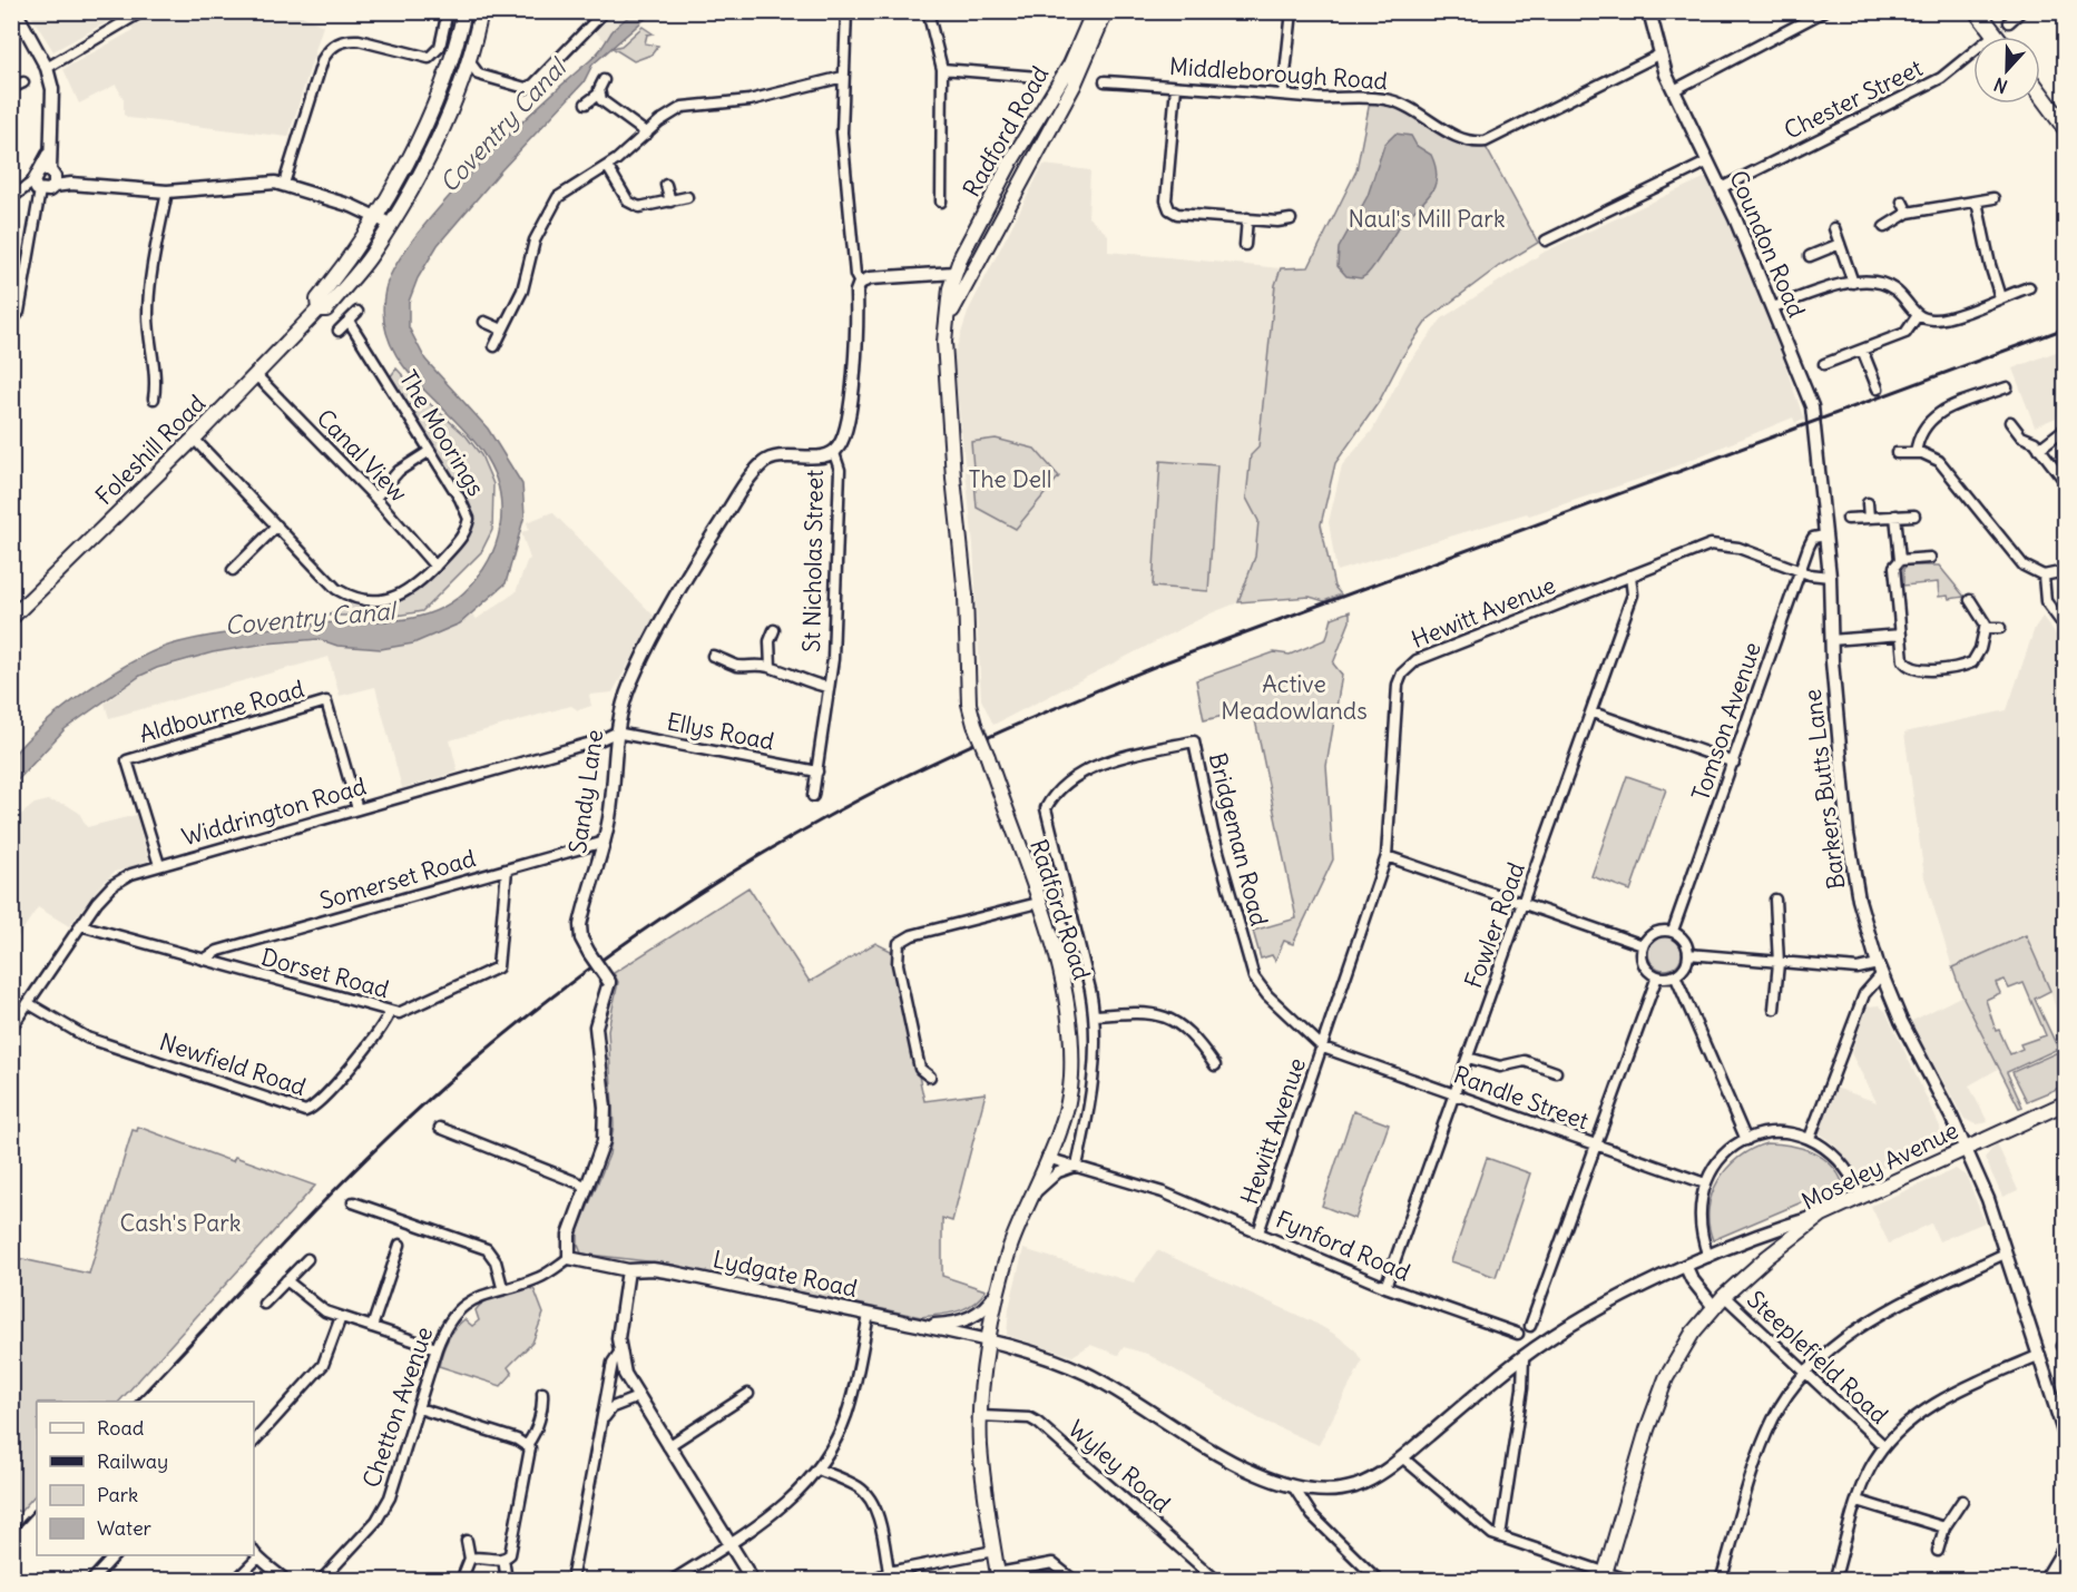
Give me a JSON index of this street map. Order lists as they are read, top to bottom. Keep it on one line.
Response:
{"streets":{"main road":["Radford Road","Foleshill Road","Moseley Avenue"],"street":["Middleborough Road","Chester Street","Coundon Road","The Moorings","Canal View","St Nicholas Street","Hewitt Avenue","Aldbourne Road","Tomson Avenue","Ellys Road","Barkers Butts Lane","Sandy Lane","Widdrington Road","Bridgeman Road","Somerset Road","Fowler Road","Dorset Road","Newfield Road","Randle Street","Fynford Road","Lydgate Road","Steeplefield Road","Chetton Avenue","Wyley Road"]},"crossings":[["Middleborough Road","Coundon Road"],["Chester Street","Coundon Road"],["Radford Road","Fynford Road"],["Radford Road","Lydgate Road"],["Radford Road","Wyley Road"],["Coundon Road","Barkers Butts Lane"],["The Moorings","Foleshill Road"],["The Moorings","Canal View"],["Foleshill Road","Canal View"],["St Nicholas Street","Ellys Road"],["St Nicholas Street","Sandy Lane"],["Hewitt Avenue","Tomson Avenue"],["Hewitt Avenue","Barkers Butts Lane"],["Hewitt Avenue","Bridgeman Road"],["Hewitt Avenue","Fowler Road"],["Hewitt Avenue","Randle Street"],["Hewitt Avenue","Fynford Road"],["Aldbourne Road","Widdrington Road"],["Tomson Avenue","Barkers Butts Lane"],["Ellys Road","Sandy Lane"],["Ellys Road","Widdrington Road"],["Barkers Butts Lane","Moseley Avenue"],["Sandy Lane","Widdrington Road"],["Sandy Lane","Somerset Road"],["Sandy Lane","Lydgate Road"],["Sandy Lane","Chetton Avenue"],["Widdrington Road","Dorset Road"],["Widdrington Road","Newfield Road"],["Bridgeman Road","Randle Street"],["Bridgeman Road","Fynford Road"],["Somerset Road","Dorset Road"],["Fowler Road","Randle Street"],["Fowler Road","Fynford Road"],["Dorset Road","Newfield Road"],["Moseley Avenue","Lydgate Road"],["Moseley Avenue","Steeplefield Road"],["Lydgate Road","Chetton Avenue"]],"water":["Coventry Canal"],"parks":["Naul's Mill Park","The Dell","Active Meadowlands","Cash's Park"],"legend":["Road","Railway","Park","Water"],"north":"bottom"}
